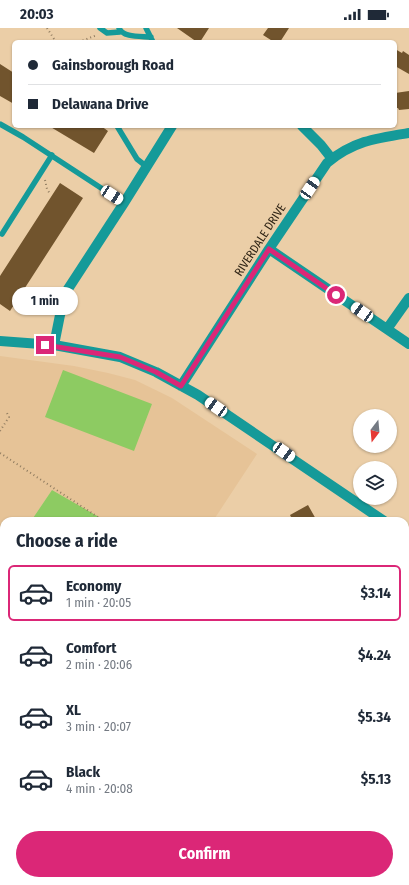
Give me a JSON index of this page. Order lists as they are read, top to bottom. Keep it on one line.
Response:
{"streets":{"street":["RIVERDALE DRIVE"]},"north":"bottom","page":{"status":"20:03","banner":["Gainsborough Road","Delawana Drive"],"bubble":"1 min","heading":"Choose a ride","list":[{"name":"Economy","note":"1 min · 20:05","value":"$3.14"},{"name":"Comfort","note":"2 min · 20:06","value":"$4.24"},{"name":"XL","note":"3 min · 20:07","value":"$5.34"},{"name":"Black","note":"4 min · 20:08","value":"$5.13"}],"buttons":"Confirm"}}
